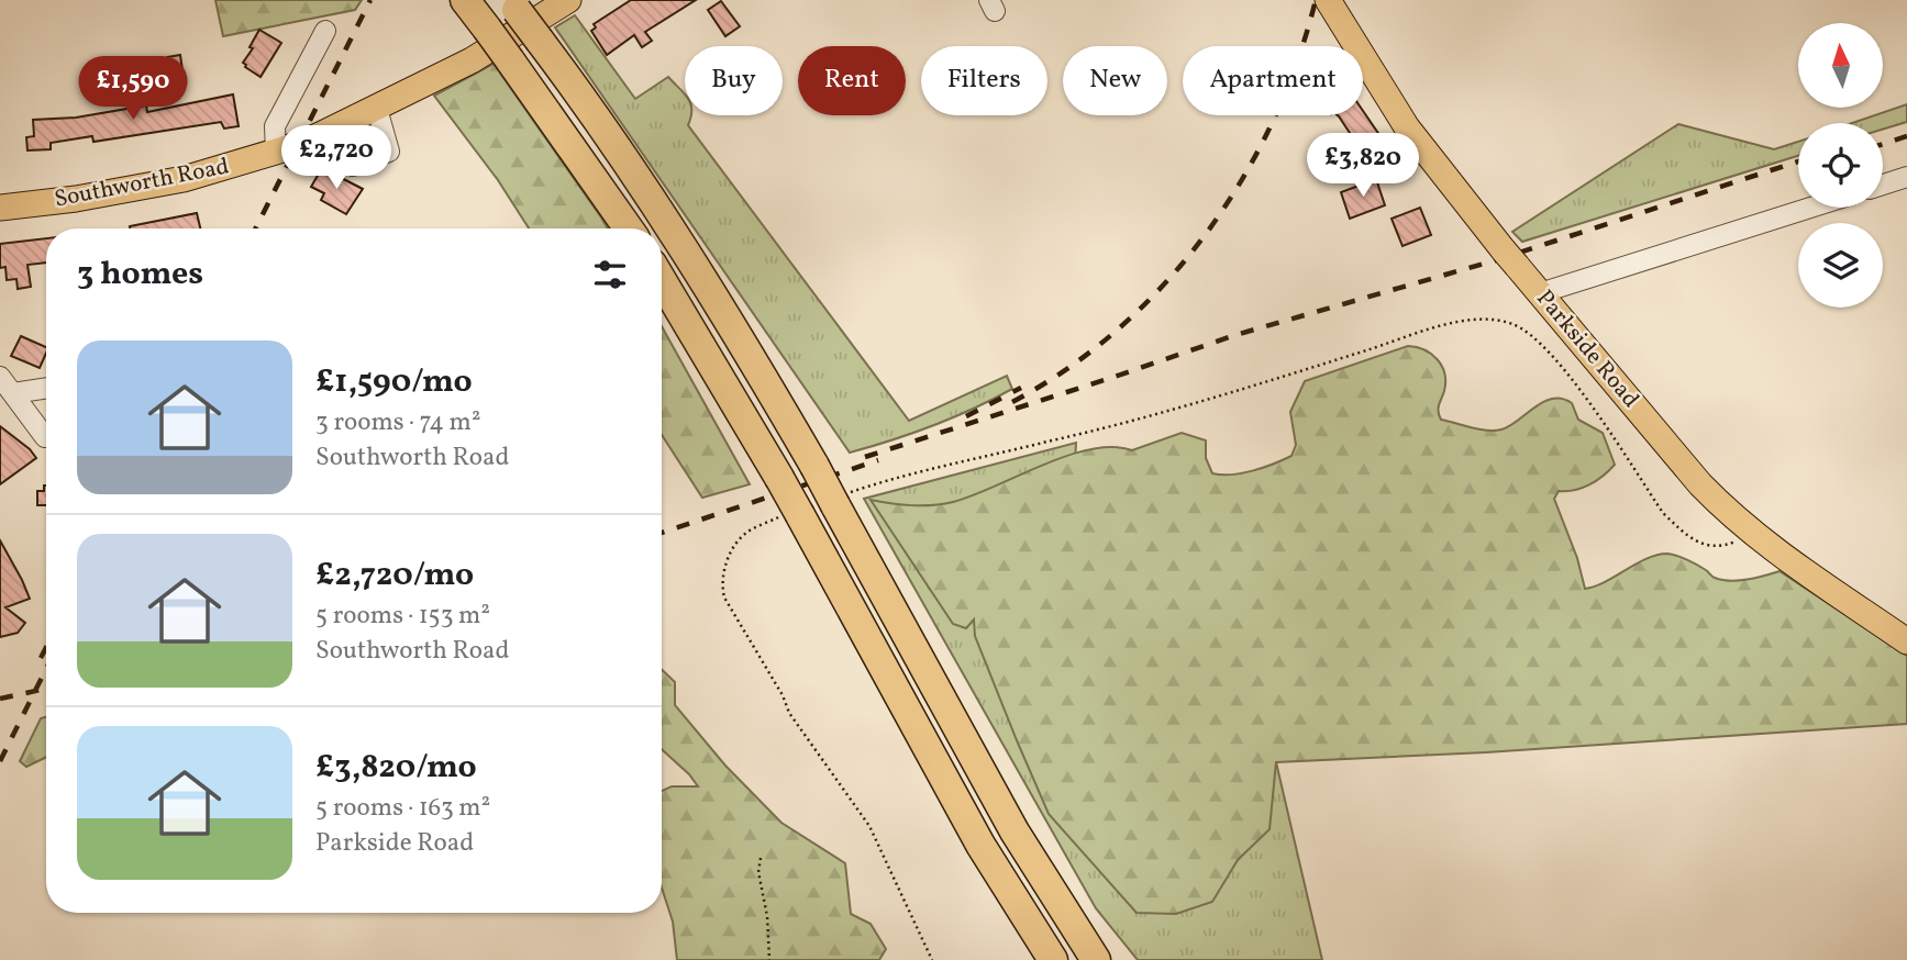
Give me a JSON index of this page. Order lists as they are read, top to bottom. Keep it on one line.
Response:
{"streets":{"main road":["Southworth Road","Parkside Road"]},"north":"top","page":{"chip":["Buy","Rent","Filters","New","Apartment"],"price":["£1,590","£2,720","£3,820"],"heading":"3 homes","list":[{"name":"£1,590/mo","note":"3 rooms · 74 m² · Southworth Road"},{"name":"£2,720/mo","note":"5 rooms · 153 m² · Southworth Road"},{"name":"£3,820/mo","note":"5 rooms · 163 m² · Parkside Road"}]}}
